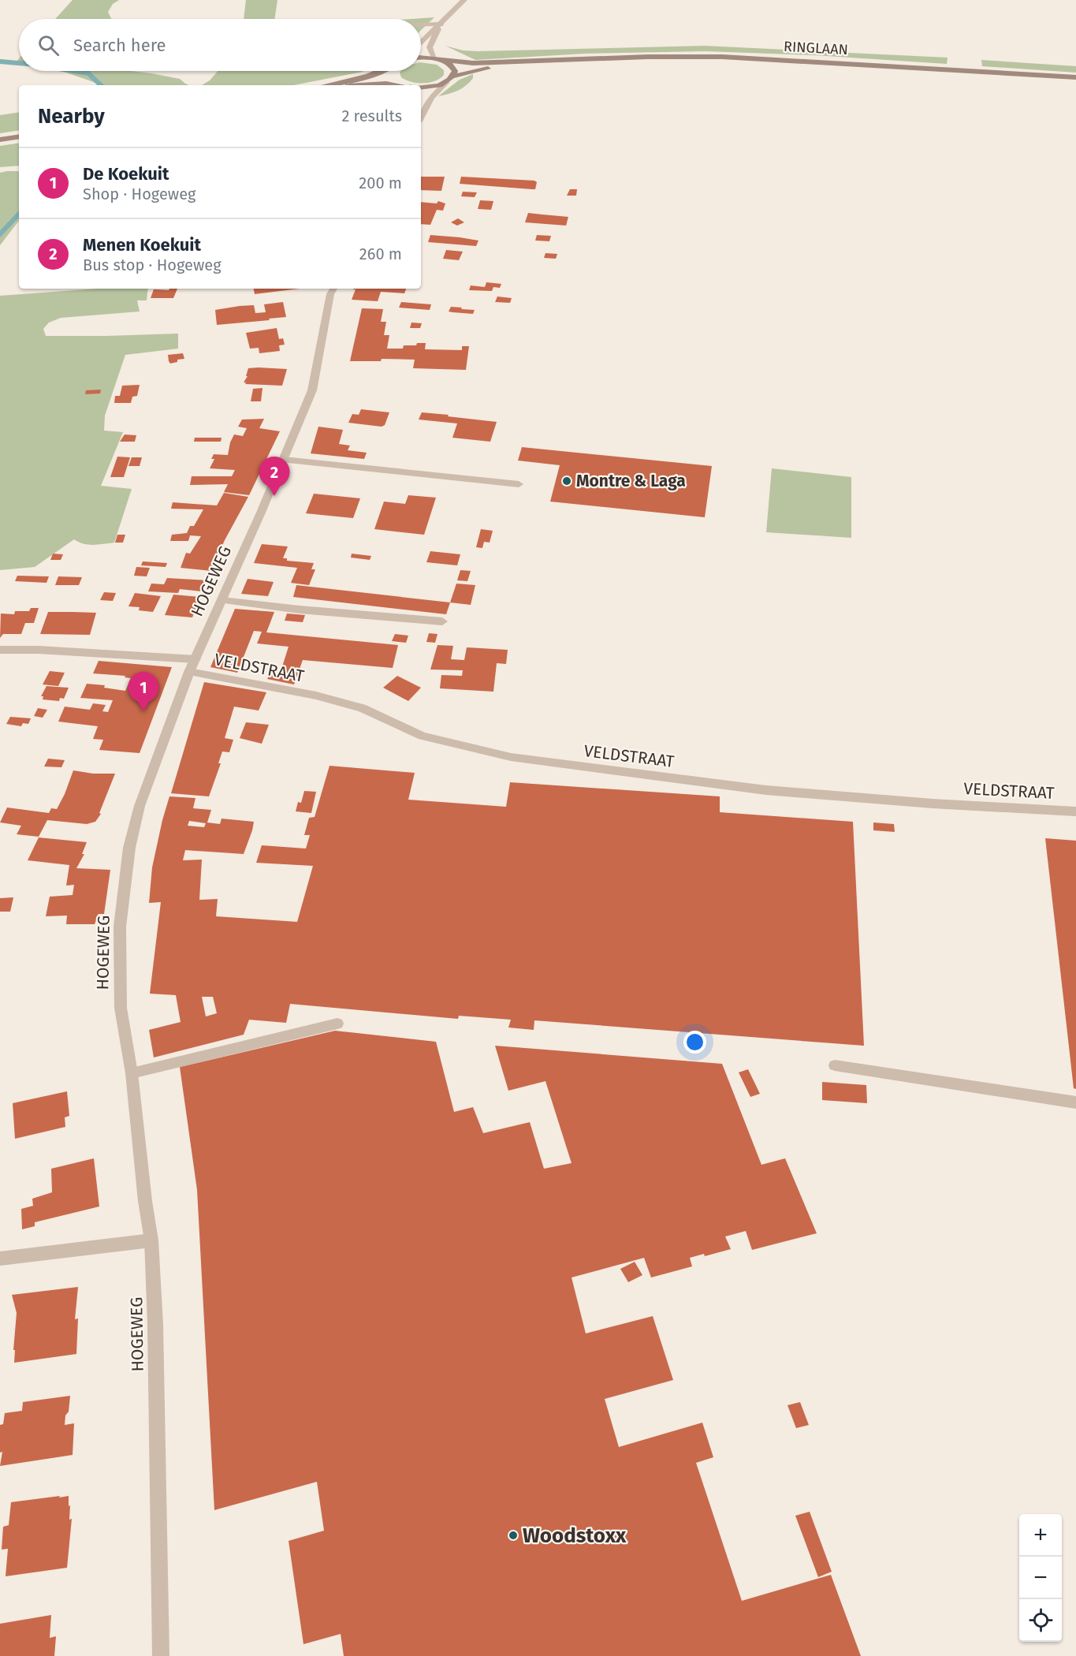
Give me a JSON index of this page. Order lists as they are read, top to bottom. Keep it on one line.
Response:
{"streets":{"main road":["RINGLAAN"],"street":["HOGEWEG","VELDSTRAAT"]},"crossings":[["HOGEWEG","VELDSTRAAT"]],"places":["Montre & Laga","Woodstoxx"],"page":{"search":"Search here","heading":["Nearby","2 results"],"list":[{"mark":"1","name":"De Koekuit","note":"Shop · Hogeweg","value":"200 m"},{"mark":"2","name":"Menen Koekuit","note":"Bus stop · Hogeweg","value":"260 m"}],"pins":["2","1"],"map_buttons":["+","−"]}}
